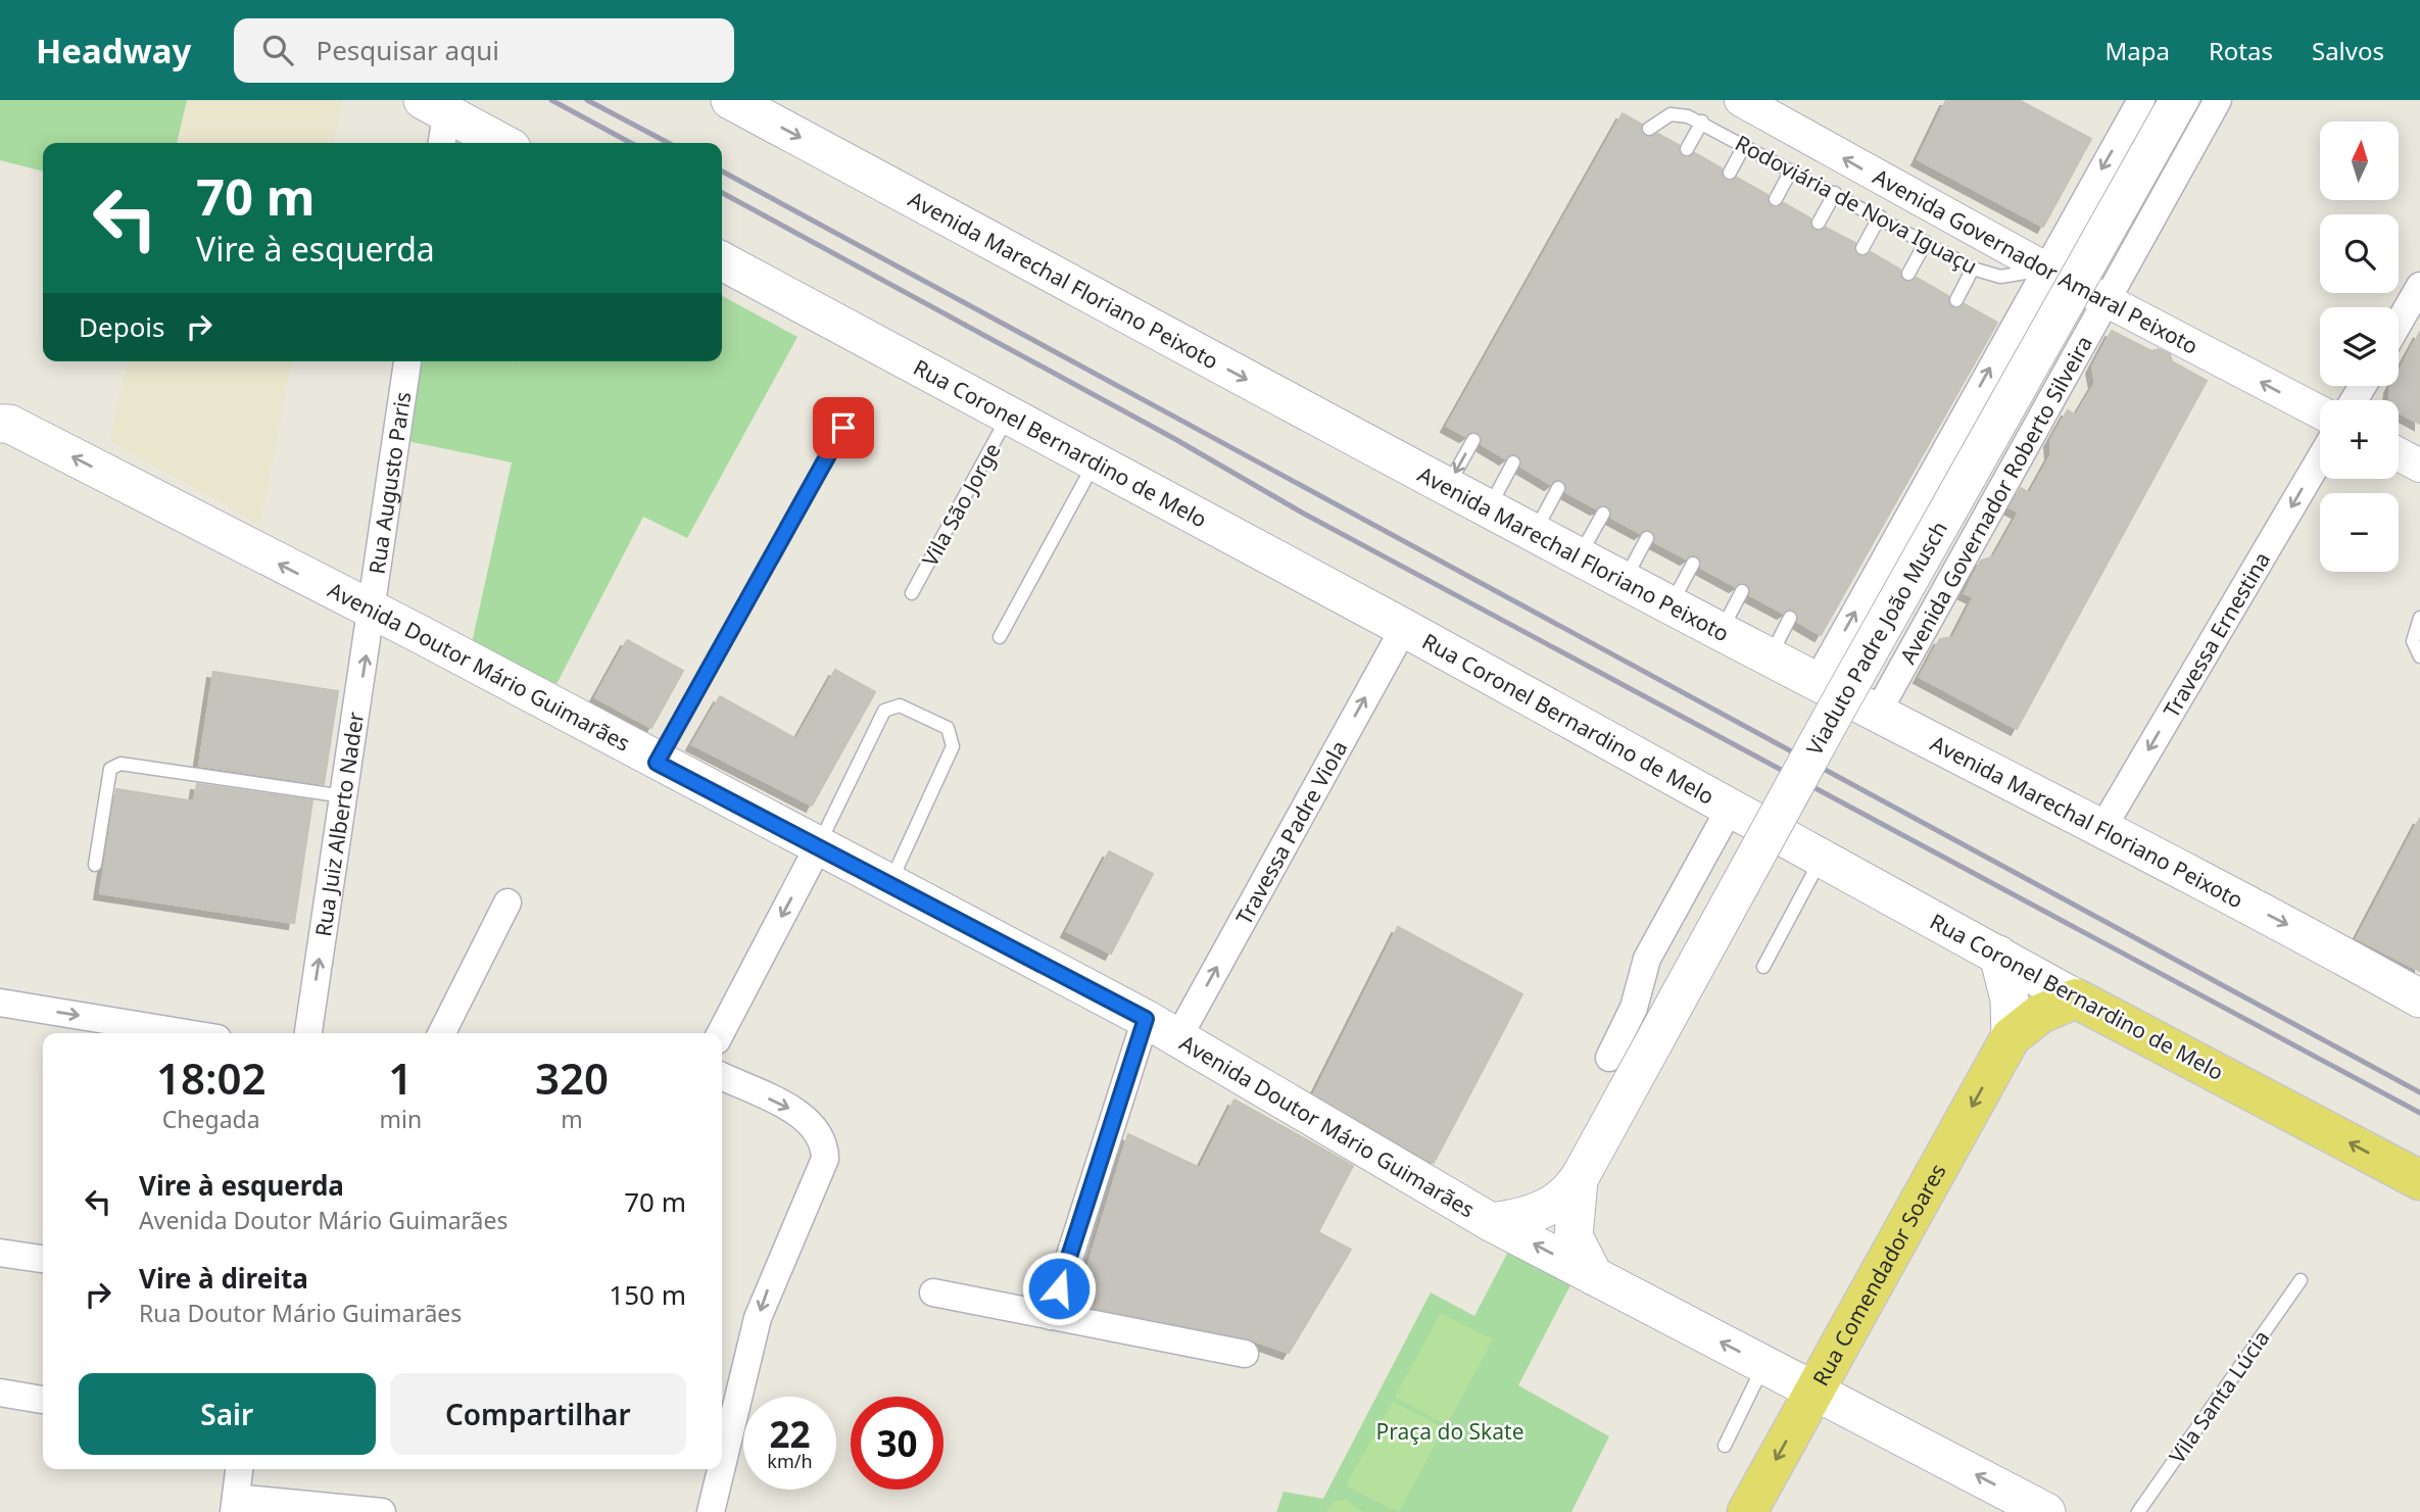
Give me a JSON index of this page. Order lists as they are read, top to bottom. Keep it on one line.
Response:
{"streets":{"main road":["Avenida Marechal Floriano Peixoto","Rua Coronel Bernardino de Melo","Viaduto Padre João Musch","Avenida Doutor Mário Guimarães","Rua Comendador Soares"],"street":["Avenida Governador Amaral Peixoto","Rua Augusto Paris","Avenida Governador Roberto Silveira","Travessa Ernestina","Rua Juiz Alberto Nader","Travessa Padre Viola"],"lane":["Rodoviária de Nova Iguaçu","Vila São Jorge","Vila Santa Lúcia"]},"crossings":[["Rodoviária de Nova Iguaçu","Avenida Governador Amaral Peixoto"],["Avenida Governador Amaral Peixoto","Avenida Governador Roberto Silveira"],["Avenida Marechal Floriano Peixoto","Avenida Governador Roberto Silveira"],["Avenida Marechal Floriano Peixoto","Travessa Ernestina"],["Rua Coronel Bernardino de Melo","Vila São Jorge"],["Rua Coronel Bernardino de Melo","Travessa Padre Viola"],["Rua Coronel Bernardino de Melo","Rua Comendador Soares"],["Rua Augusto Paris","Avenida Doutor Mário Guimarães"],["Rua Augusto Paris","Rua Juiz Alberto Nader"],["Viaduto Padre João Musch","Avenida Doutor Mário Guimarães"],["Avenida Doutor Mário Guimarães","Rua Juiz Alberto Nader"],["Avenida Doutor Mário Guimarães","Travessa Padre Viola"],["Avenida Doutor Mário Guimarães","Rua Comendador Soares"]],"one_way":["Avenida Governador Amaral Peixoto","Avenida Marechal Floriano Peixoto","Travessa Ernestina","Avenida Doutor Mário Guimarães","Travessa Padre Viola","Rua Comendador Soares"],"parks":["Praça do Skate"],"north":"top","page":{"header":"Headway","search":"Pesquisar aqui","nav":["Mapa","Rotas","Salvos"],"map_buttons":["+","−"],"turn":["70 m","Vire à esquerda"],"then":"Depois","eta":["18:02","Chegada","1","min","320","m"],"list":[{"name":"Vire à esquerda","note":"Avenida Doutor Mário Guimarães","value":"70 m"},{"name":"Vire à direita","note":"Rua Doutor Mário Guimarães","value":"150 m"}],"buttons":["Sair","Compartilhar"],"speed":"22 km/h","limit":"30"}}
